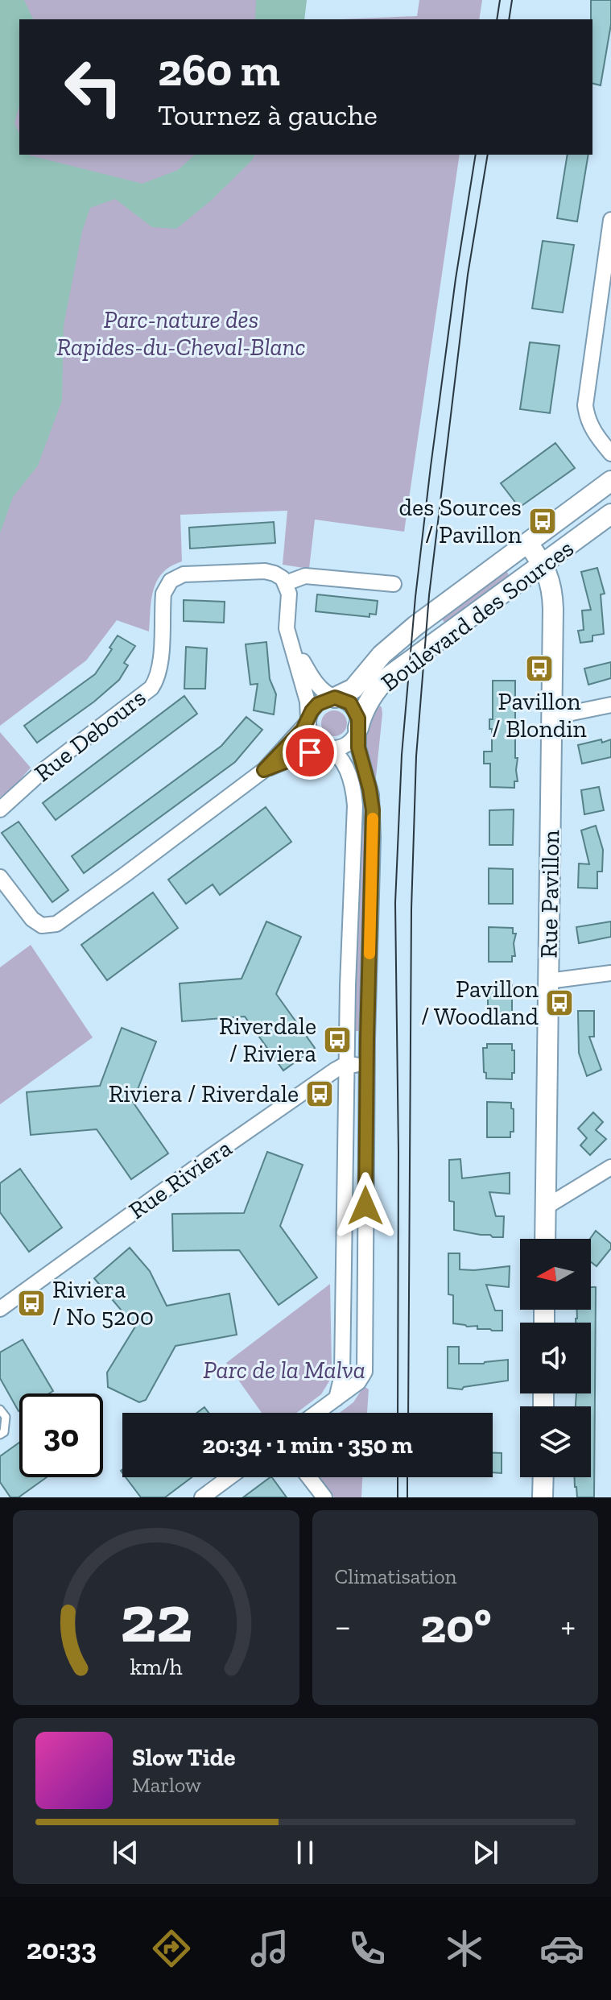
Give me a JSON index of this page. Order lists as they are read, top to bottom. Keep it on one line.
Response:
{"streets":{"street":["Boulevard des Sources","Rue Debours","Rue Pavillon","Rue Riviera"]},"crossings":[["Boulevard des Sources","Rue Pavillon"]],"parks":["Parc-nature des Rapides-du-Cheval-Blanc","Parc de la Malva"],"places":{"bus stop":["des Sources / Pavillon","Pavillon / Blondin","Pavillon / Woodland","Riverdale / Riviera","Riviera / Riverdale","Riviera / No 5200"]},"north":"left","page":{"turn":["260 m","Tournez à gauche"],"limit":"30","trip":"20:34 · 1 min · 350 m","tile":"Climatisation","heat":["−","20°","+"],"song":["Slow Tide","Marlow"],"tabs":"20:33","gauge":["22","km/h"]}}
